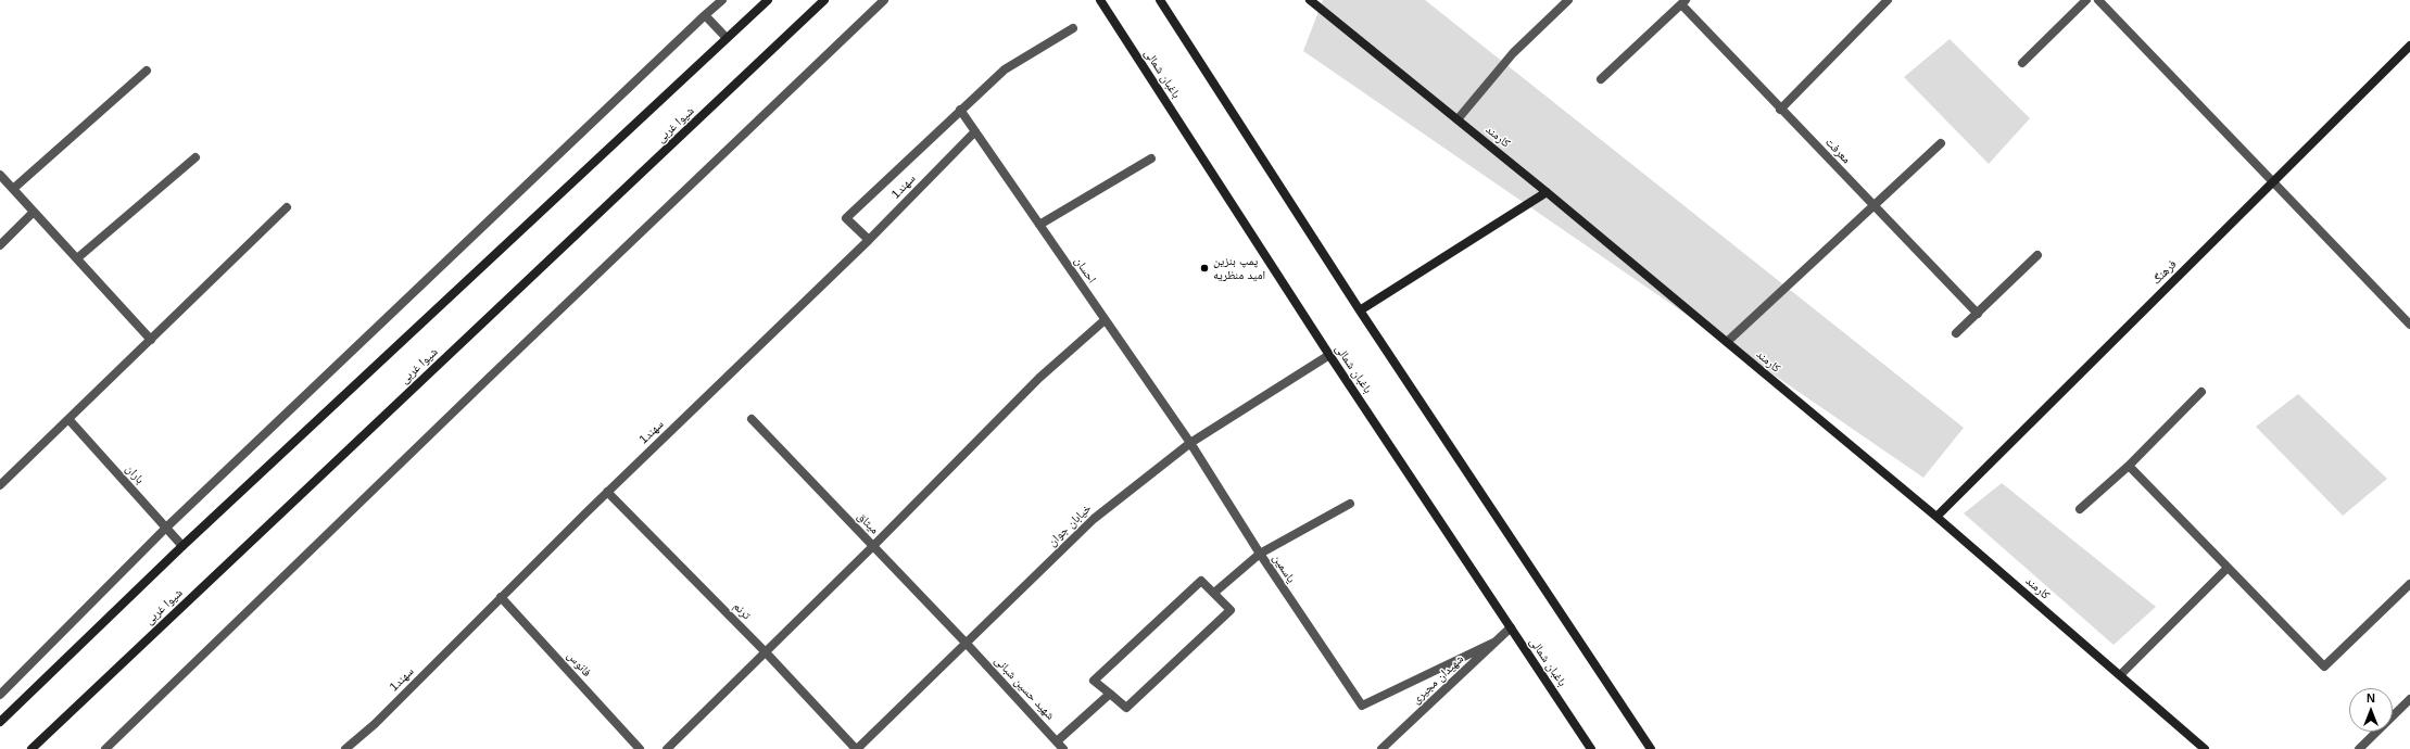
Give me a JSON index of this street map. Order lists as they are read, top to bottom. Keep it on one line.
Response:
{"streets":{"street":["باغبان شمالی","شیوا غربی","کارمند","معرفت","1سهند","احسان","فرهنگ","باران","میثاق","خیابان جوان","یاسمین","ترنم","فانوس","شهیدان مجیری","شهید حسین شبانی"]},"crossings":[["باغبان شمالی","خیابان جوان"],["باغبان شمالی","شهیدان مجیری"],["کارمند","فرهنگ"],["1سهند","احسان"],["1سهند","ترنم"],["1سهند","فانوس"],["احسان","خیابان جوان"],["احسان","یاسمین"],["میثاق","خیابان جوان"],["میثاق","شهید حسین شبانی"],["خیابان جوان","یاسمین"],["خیابان جوان","ترنم"],["خیابان جوان","شهید حسین شبانی"],["یاسمین","شهیدان مجیری"]],"places":["پمپ بنزین امید منظریه"],"north":"top"}
